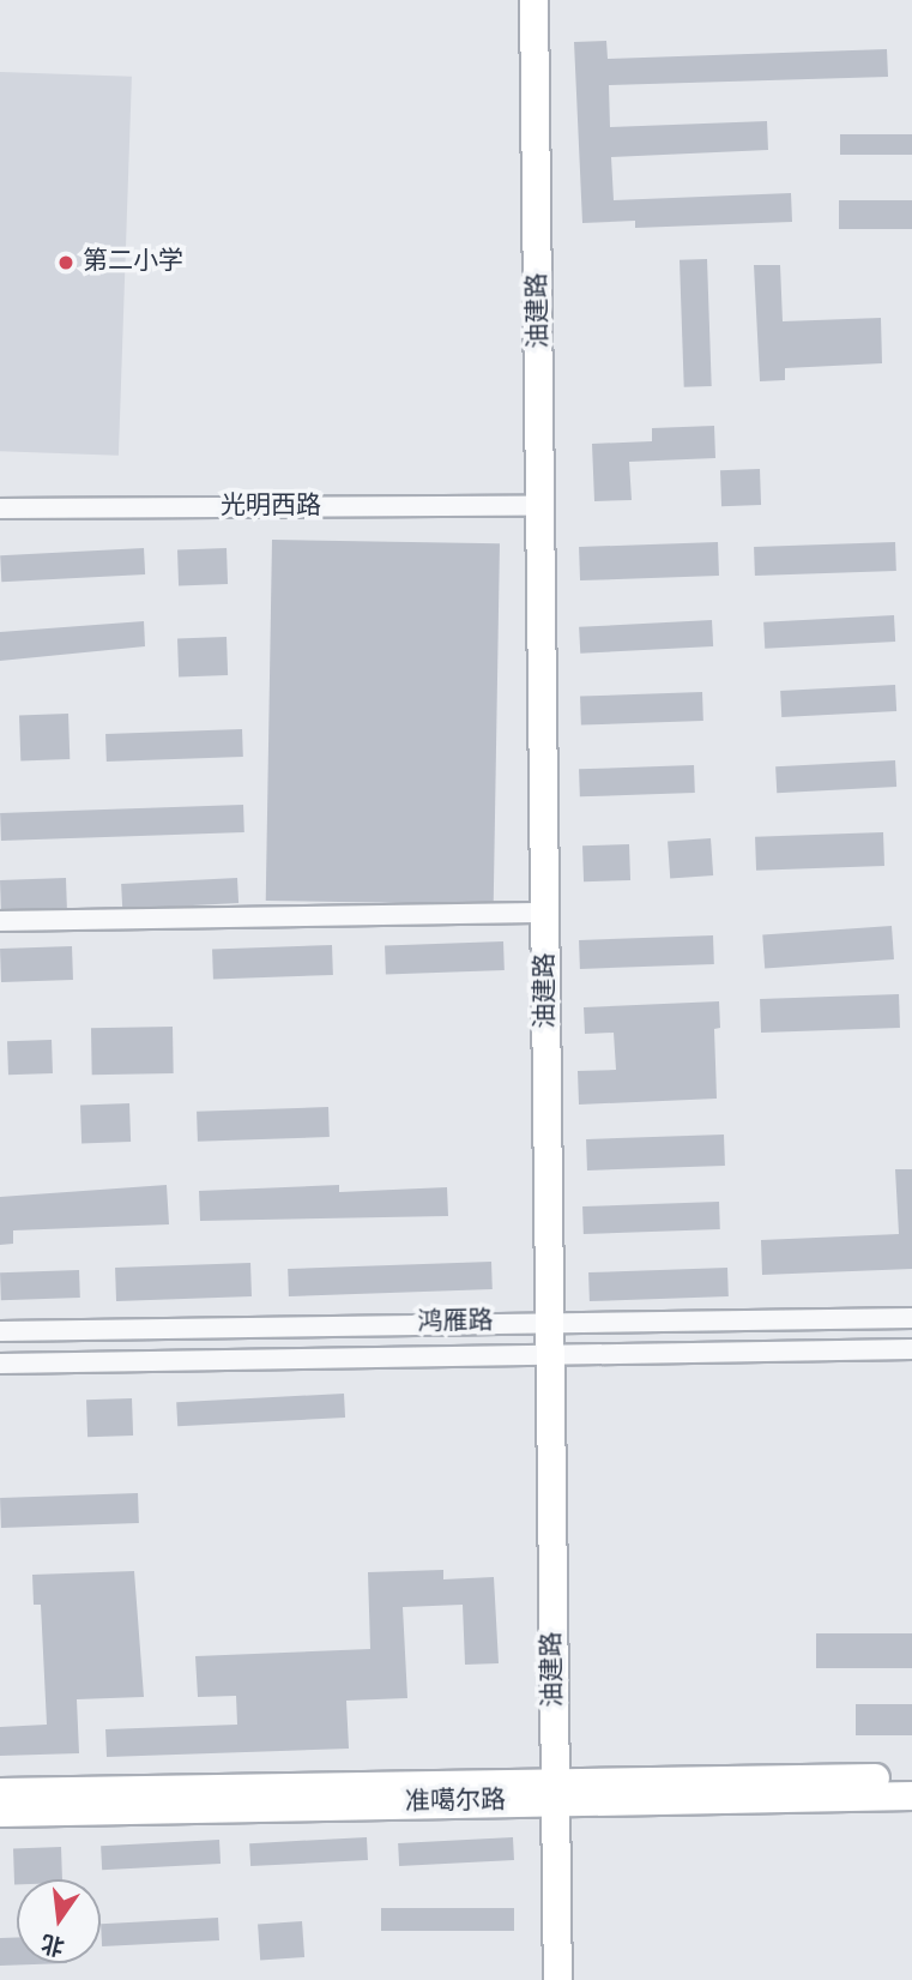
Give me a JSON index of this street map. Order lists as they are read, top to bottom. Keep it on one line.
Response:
{"streets":{"main road":["油建路","准噶尔路"],"street":["光明西路","鸿雁路"]},"crossings":[["油建路","光明西路"],["油建路","鸿雁路"],["油建路","准噶尔路"]],"places":["第二小学"],"north":"bottom"}
